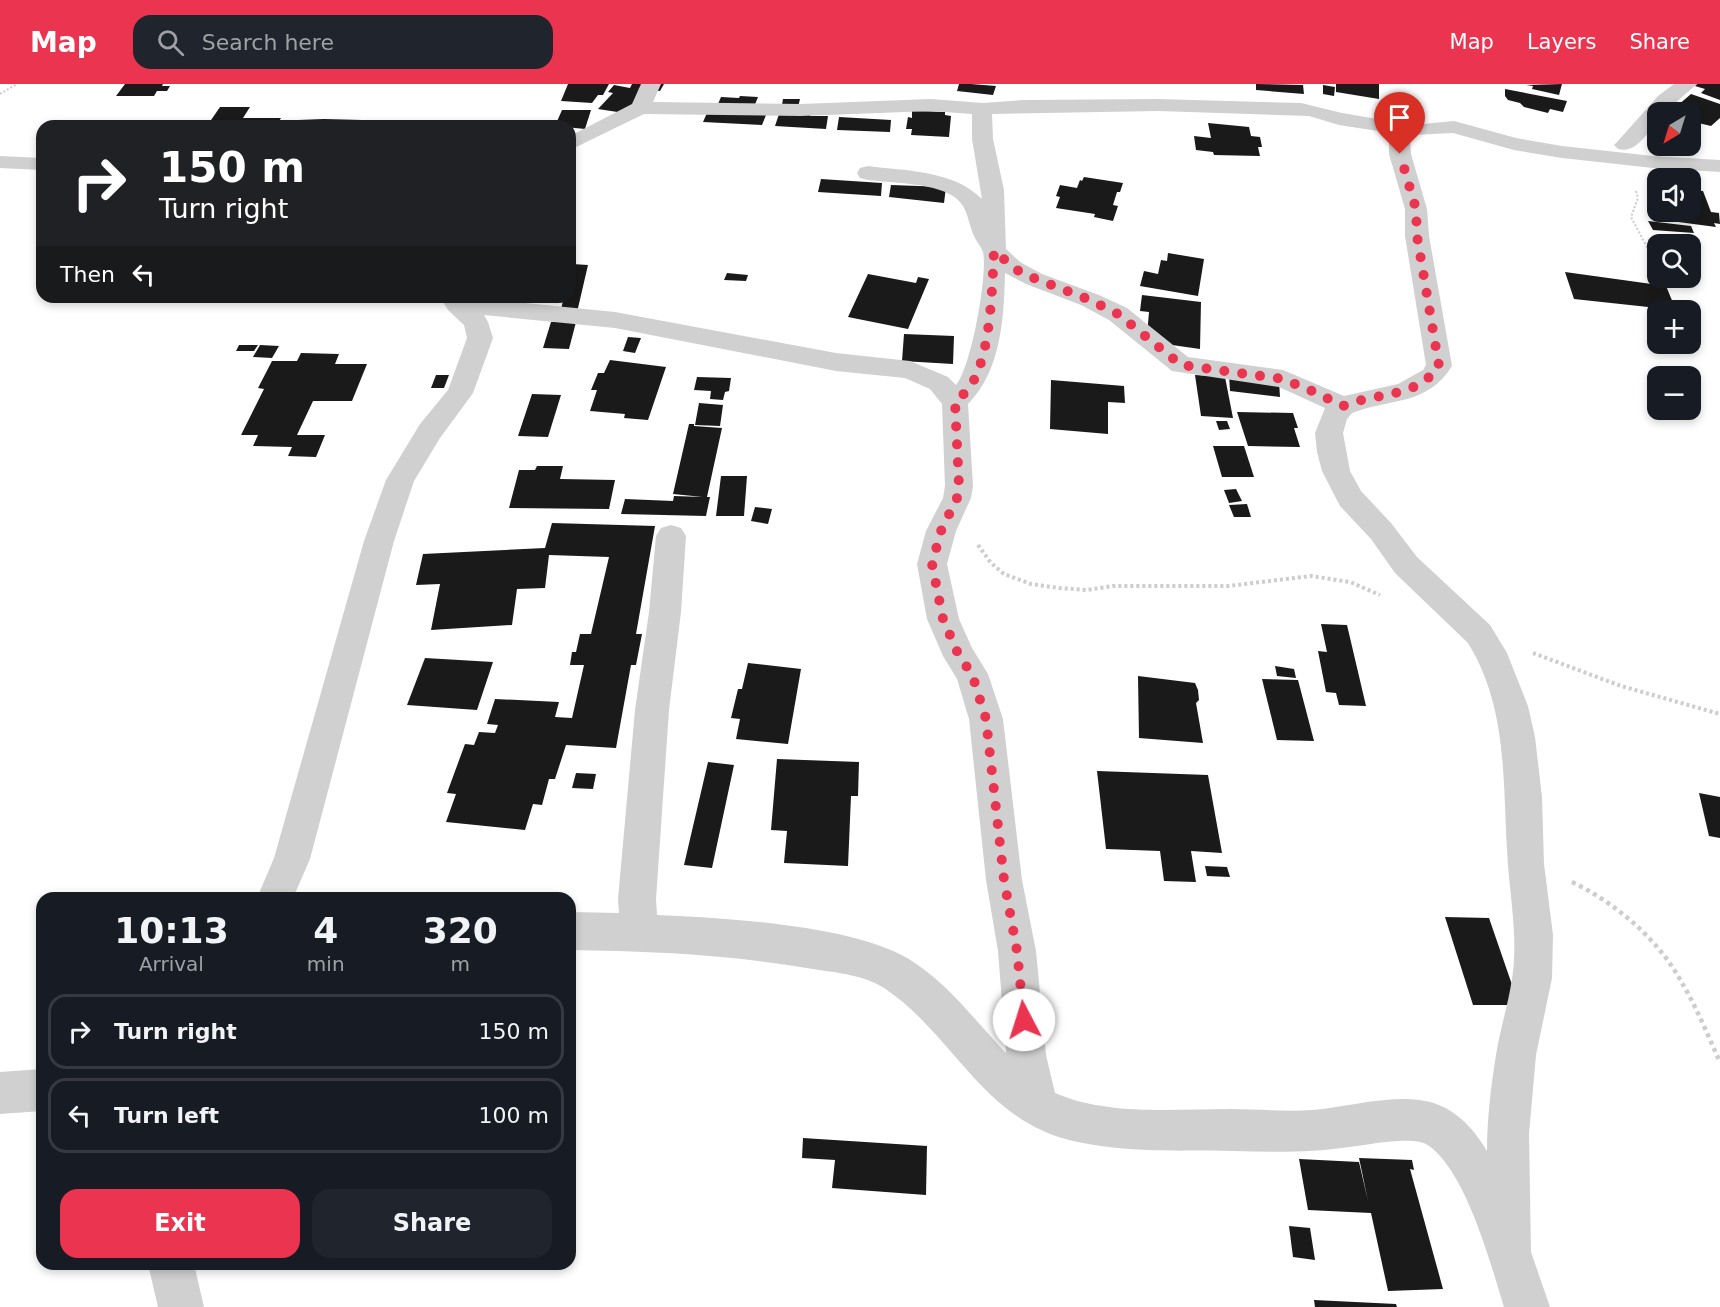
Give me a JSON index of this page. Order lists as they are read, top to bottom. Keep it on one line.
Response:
{"north":"bottom left","page":{"header":"Map","search":"Search here","nav":["Map","Layers","Share"],"map_buttons":["+","−"],"turn":["150 m","Turn right"],"then":"Then","eta":["10:13","Arrival","4","min","320","m"],"list":[{"name":"Turn right","value":"150 m"},{"name":"Turn left","value":"100 m"}],"buttons":["Exit","Share"]}}
